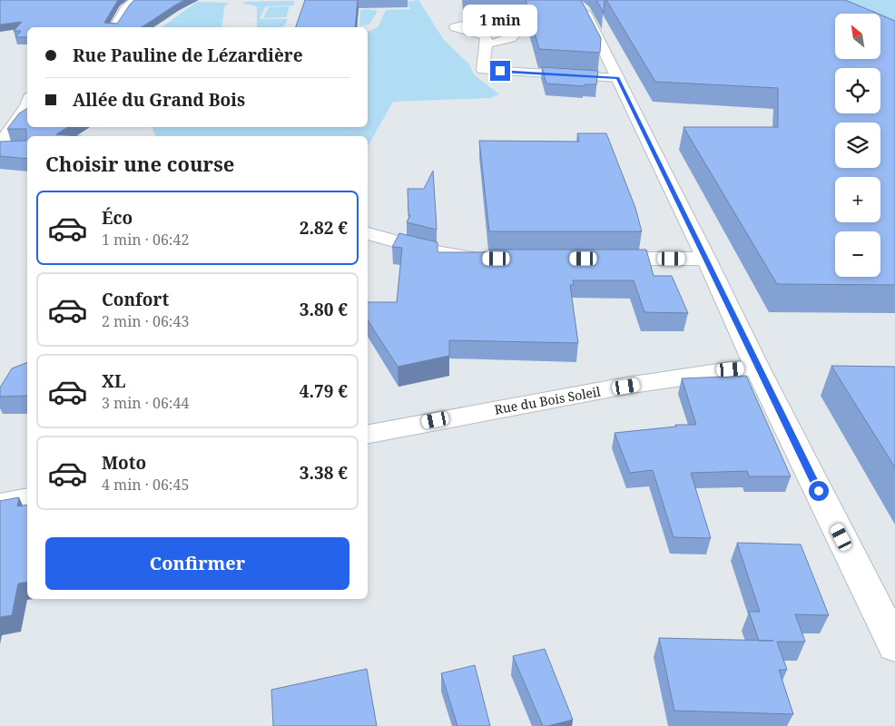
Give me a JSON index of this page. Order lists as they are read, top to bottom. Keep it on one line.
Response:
{"streets":{"main road":["Rue du Bois Soleil"]},"north":"top left","page":{"bubble":"1 min","map_buttons":["+","−"],"banner":["Rue Pauline de Lézardière","Allée du Grand Bois"],"heading":"Choisir une course","list":[{"name":"Éco","note":"1 min · 06:42","value":"2.82 €"},{"name":"Confort","note":"2 min · 06:43","value":"3.80 €"},{"name":"XL","note":"3 min · 06:44","value":"4.79 €"},{"name":"Moto","note":"4 min · 06:45","value":"3.38 €"}],"buttons":"Confirmer"}}
